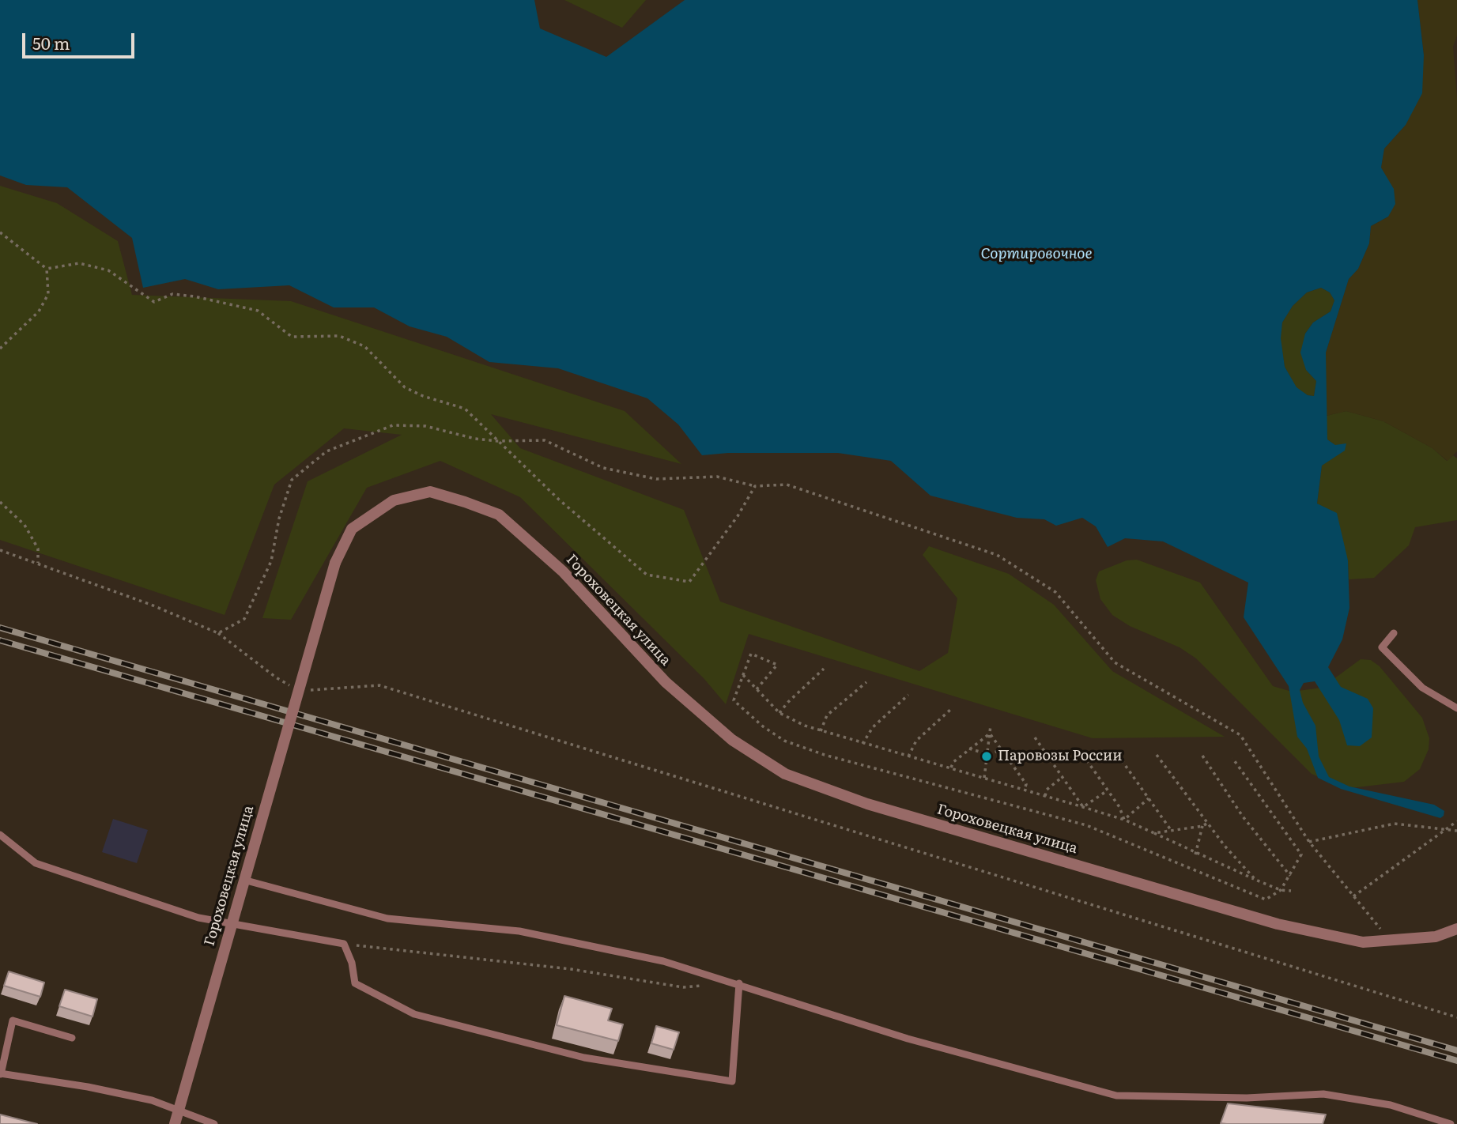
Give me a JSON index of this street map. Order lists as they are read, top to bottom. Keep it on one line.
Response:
{"streets":{"street":["Гороховецкая улица"]},"water":["Сортировочное"],"places":["Паровозы России"],"scale_bar":"50 m"}
